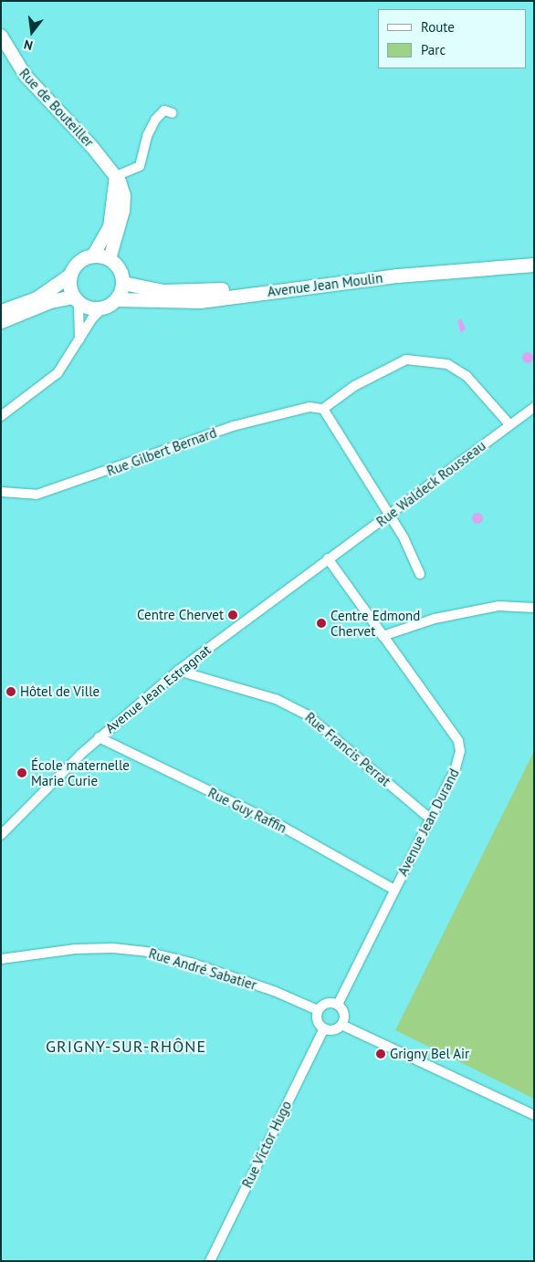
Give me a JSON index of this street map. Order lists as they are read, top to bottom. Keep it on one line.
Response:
{"streets":{"main road":["Avenue Jean Moulin"],"street":["Rue de Bouteiller","Rue Gilbert Bernard","Rue Waldeck Rousseau","Avenue Jean Estragnat","Rue Francis Perrat","Rue Guy Raffin","Avenue Jean Durand","Rue André Sabatier","Rue Victor Hugo"]},"crossings":[["Rue de Bouteiller","Avenue Jean Moulin"],["Rue Waldeck Rousseau","Avenue Jean Estragnat"],["Rue Waldeck Rousseau","Avenue Jean Durand"],["Avenue Jean Estragnat","Rue Francis Perrat"],["Avenue Jean Estragnat","Rue Guy Raffin"],["Avenue Jean Estragnat","Avenue Jean Durand"],["Rue Francis Perrat","Avenue Jean Durand"],["Rue Guy Raffin","Avenue Jean Durand"],["Avenue Jean Durand","Rue André Sabatier"],["Avenue Jean Durand","Rue Victor Hugo"],["Rue André Sabatier","Rue Victor Hugo"]],"districts":["GRIGNY-SUR-RHÔNE"],"places":["Centre Chervet","Centre Edmond Chervet","Hôtel de Ville","École maternelle Marie Curie","Grigny Bel Air"],"legend":["Route","Parc"],"north":"bottom"}
